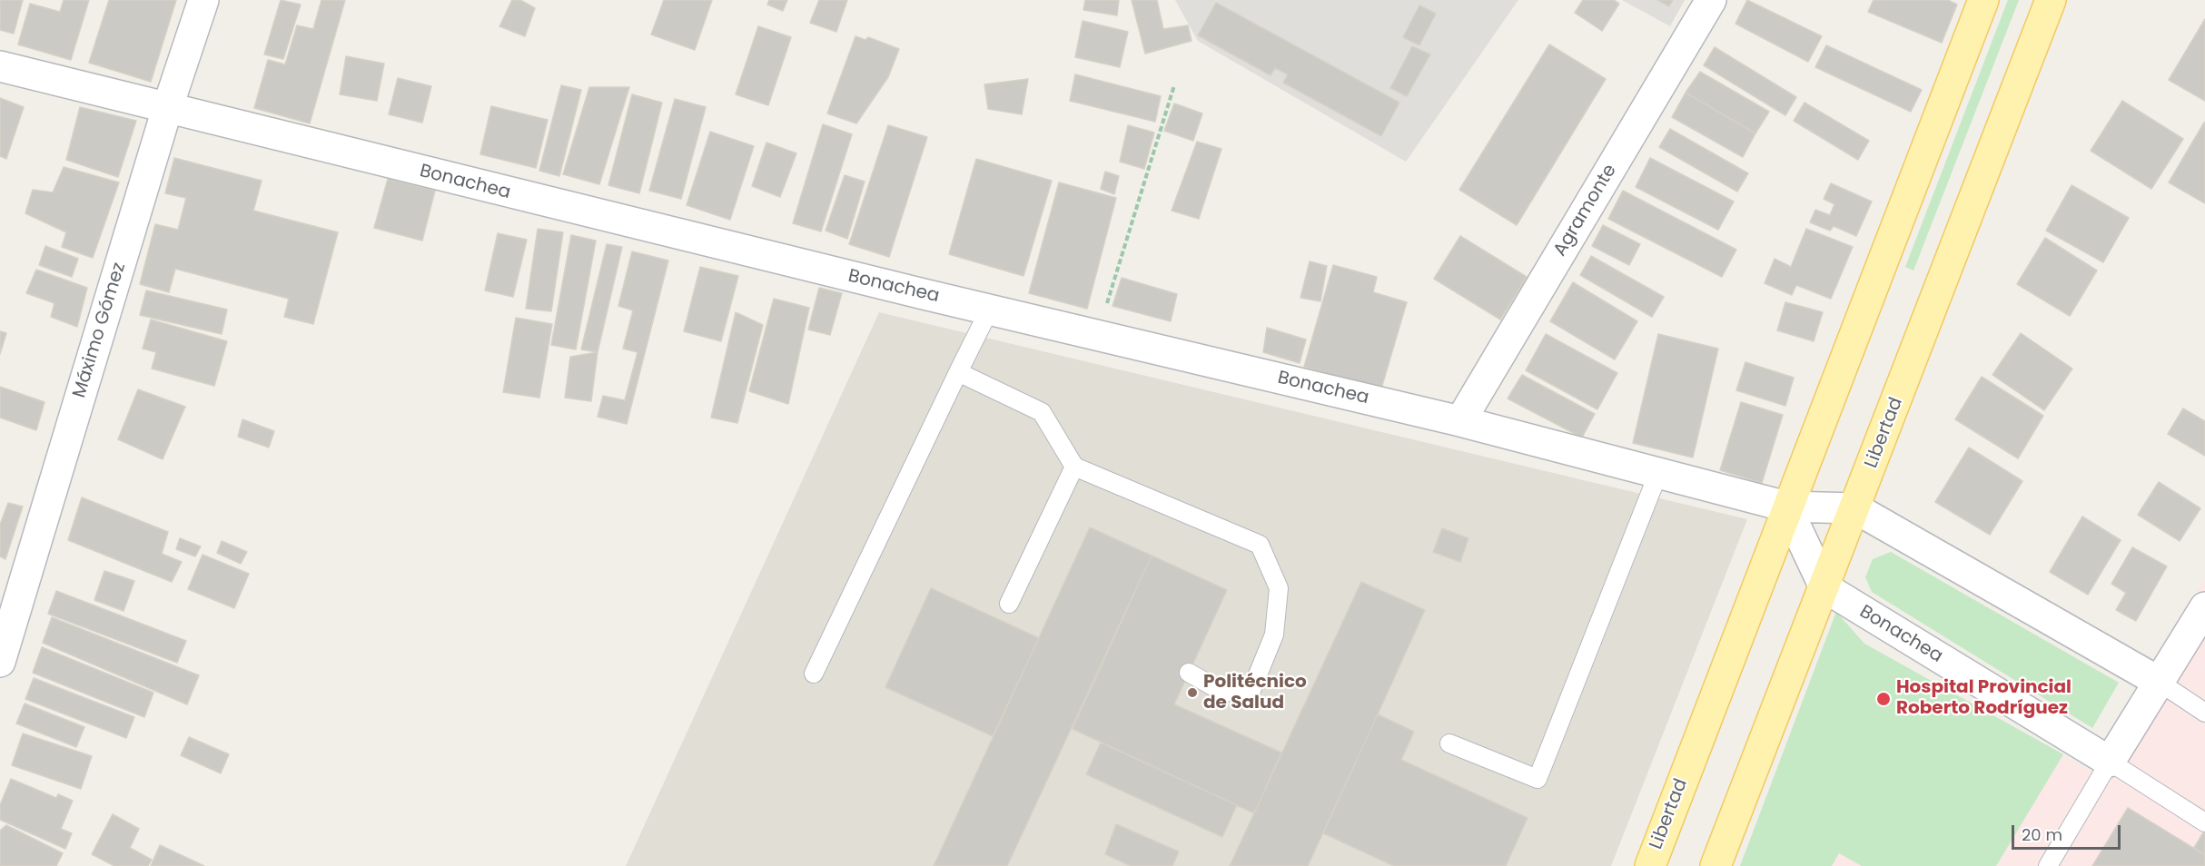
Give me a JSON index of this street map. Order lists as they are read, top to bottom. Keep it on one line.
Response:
{"streets":{"main road":["Libertad"],"street":["Bonachea","Agramonte","Máximo Gómez"]},"crossings":[["Bonachea","Agramonte"],["Bonachea","Máximo Gómez"],["Bonachea","Libertad"]],"places":["Politécnico de Salud","Hospital Provincial Roberto Rodríguez"],"scale_bar":"20 m"}
